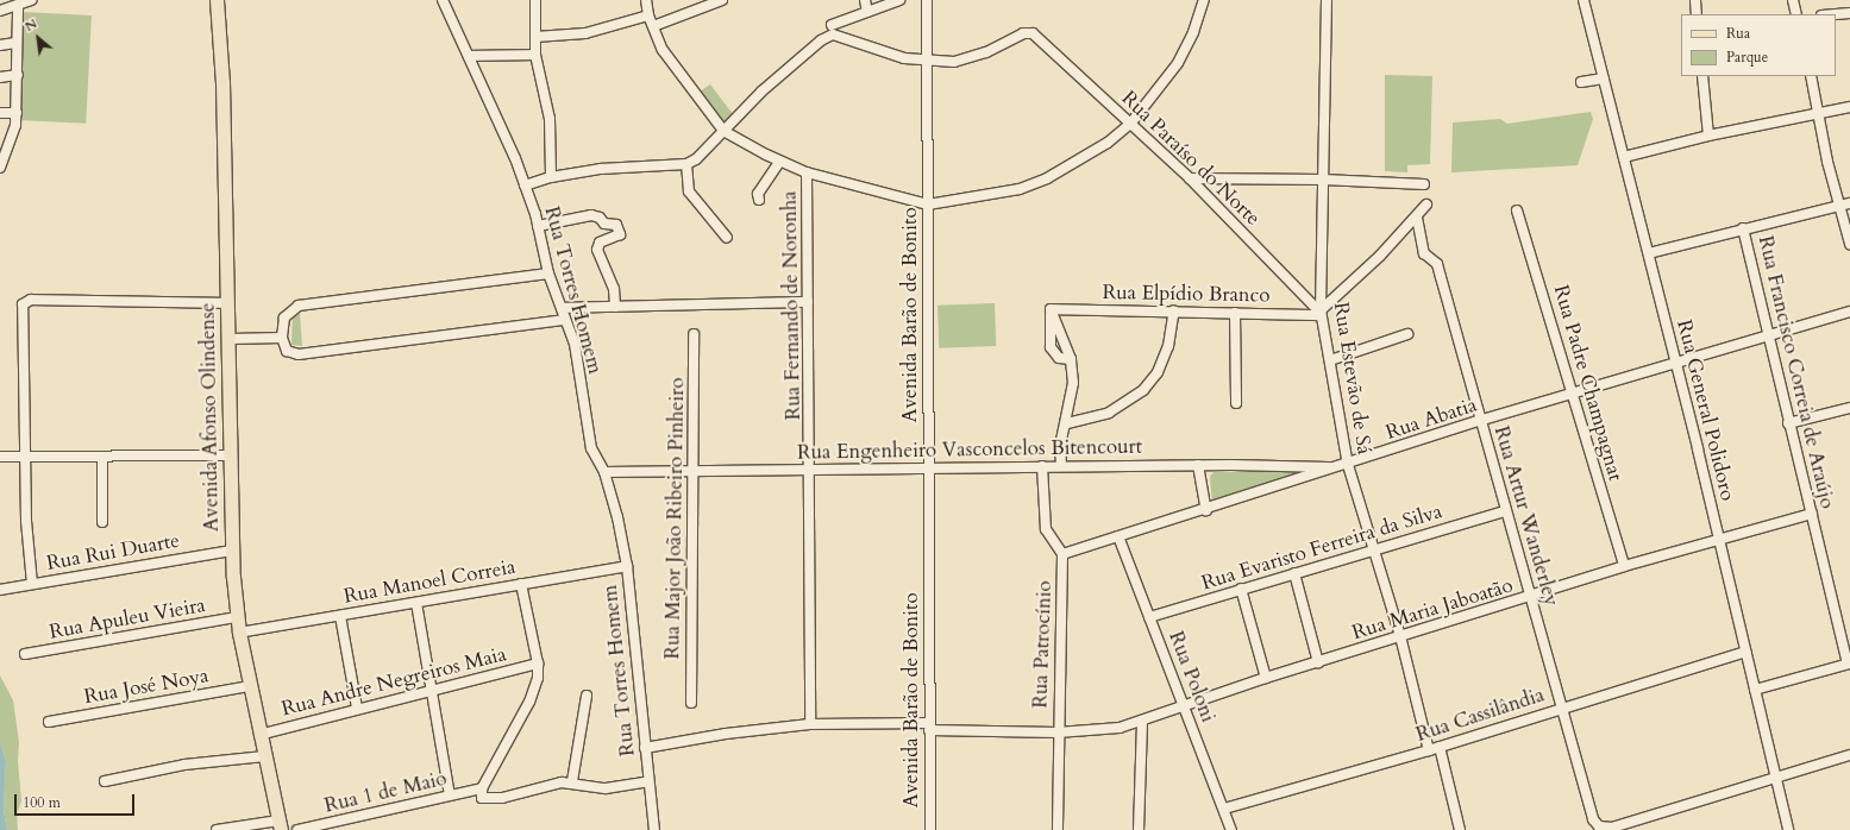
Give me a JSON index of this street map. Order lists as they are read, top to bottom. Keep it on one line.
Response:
{"streets":{"main road":["Avenida Afonso Olindense"],"street":["Rua Paraíso do Norte","Rua Torres Homem","Rua Elpídio Branco","Rua Fernando de Noronha","Avenida Barão de Bonito","Rua Francisco Correia de Araújo","Rua Estevão de Sá","Rua Padre Champagnat","Rua General Polidoro","Rua Abatia","Rua Engenheiro Vasconcelos Bitencourt","Rua Artur Wanderley","Rua Major João Ribeiro Pinheiro","Rua Evaristo Ferreira da Silva","Rua Rui Duarte","Rua Manoel Correia","Rua Maria Jaboatão","Rua Apuleu Vieira","Rua Patrocínio","Rua Poloni","Rua Andre Negreiros Maia","Rua José Noya","Rua Cassilândia","Rua 1 de Maio"]},"crossings":[["Rua Paraíso do Norte","Rua Elpídio Branco"],["Rua Paraíso do Norte","Avenida Barão de Bonito"],["Rua Paraíso do Norte","Rua Estevão de Sá"],["Rua Torres Homem","Rua Engenheiro Vasconcelos Bitencourt"],["Rua Torres Homem","Rua Manoel Correia"],["Rua Torres Homem","Rua Maria Jaboatão"],["Rua Elpídio Branco","Rua Estevão de Sá"],["Rua Fernando de Noronha","Rua Engenheiro Vasconcelos Bitencourt"],["Rua Fernando de Noronha","Rua Maria Jaboatão"],["Avenida Barão de Bonito","Rua Engenheiro Vasconcelos Bitencourt"],["Avenida Barão de Bonito","Rua Maria Jaboatão"],["Rua Francisco Correia de Araújo","Rua Abatia"],["Rua Francisco Correia de Araújo","Rua Maria Jaboatão"],["Rua Estevão de Sá","Rua Abatia"],["Rua Estevão de Sá","Rua Evaristo Ferreira da Silva"],["Rua Estevão de Sá","Rua Maria Jaboatão"],["Rua Estevão de Sá","Rua Cassilândia"],["Rua Padre Champagnat","Rua Abatia"],["Rua Padre Champagnat","Rua Maria Jaboatão"],["Rua General Polidoro","Rua Abatia"],["Rua General Polidoro","Rua Artur Wanderley"],["Rua General Polidoro","Rua Maria Jaboatão"],["Rua General Polidoro","Rua Cassilândia"],["Avenida Afonso Olindense","Rua Rui Duarte"],["Avenida Afonso Olindense","Rua Manoel Correia"],["Avenida Afonso Olindense","Rua Apuleu Vieira"],["Avenida Afonso Olindense","Rua Andre Negreiros Maia"],["Avenida Afonso Olindense","Rua José Noya"],["Rua Abatia","Rua Engenheiro Vasconcelos Bitencourt"],["Rua Abatia","Rua Artur Wanderley"],["Rua Abatia","Rua Patrocínio"],["Rua Abatia","Rua Poloni"],["Rua Engenheiro Vasconcelos Bitencourt","Rua Major João Ribeiro Pinheiro"],["Rua Engenheiro Vasconcelos Bitencourt","Rua Patrocínio"],["Rua Artur Wanderley","Rua Evaristo Ferreira da Silva"],["Rua Artur Wanderley","Rua Maria Jaboatão"],["Rua Artur Wanderley","Rua Cassilândia"],["Rua Evaristo Ferreira da Silva","Rua Poloni"],["Rua Maria Jaboatão","Rua Patrocínio"],["Rua Maria Jaboatão","Rua Poloni"],["Rua Poloni","Rua Cassilândia"]],"legend":["Rua","Parque"],"scale_bar":"100 m","north":"top left"}
